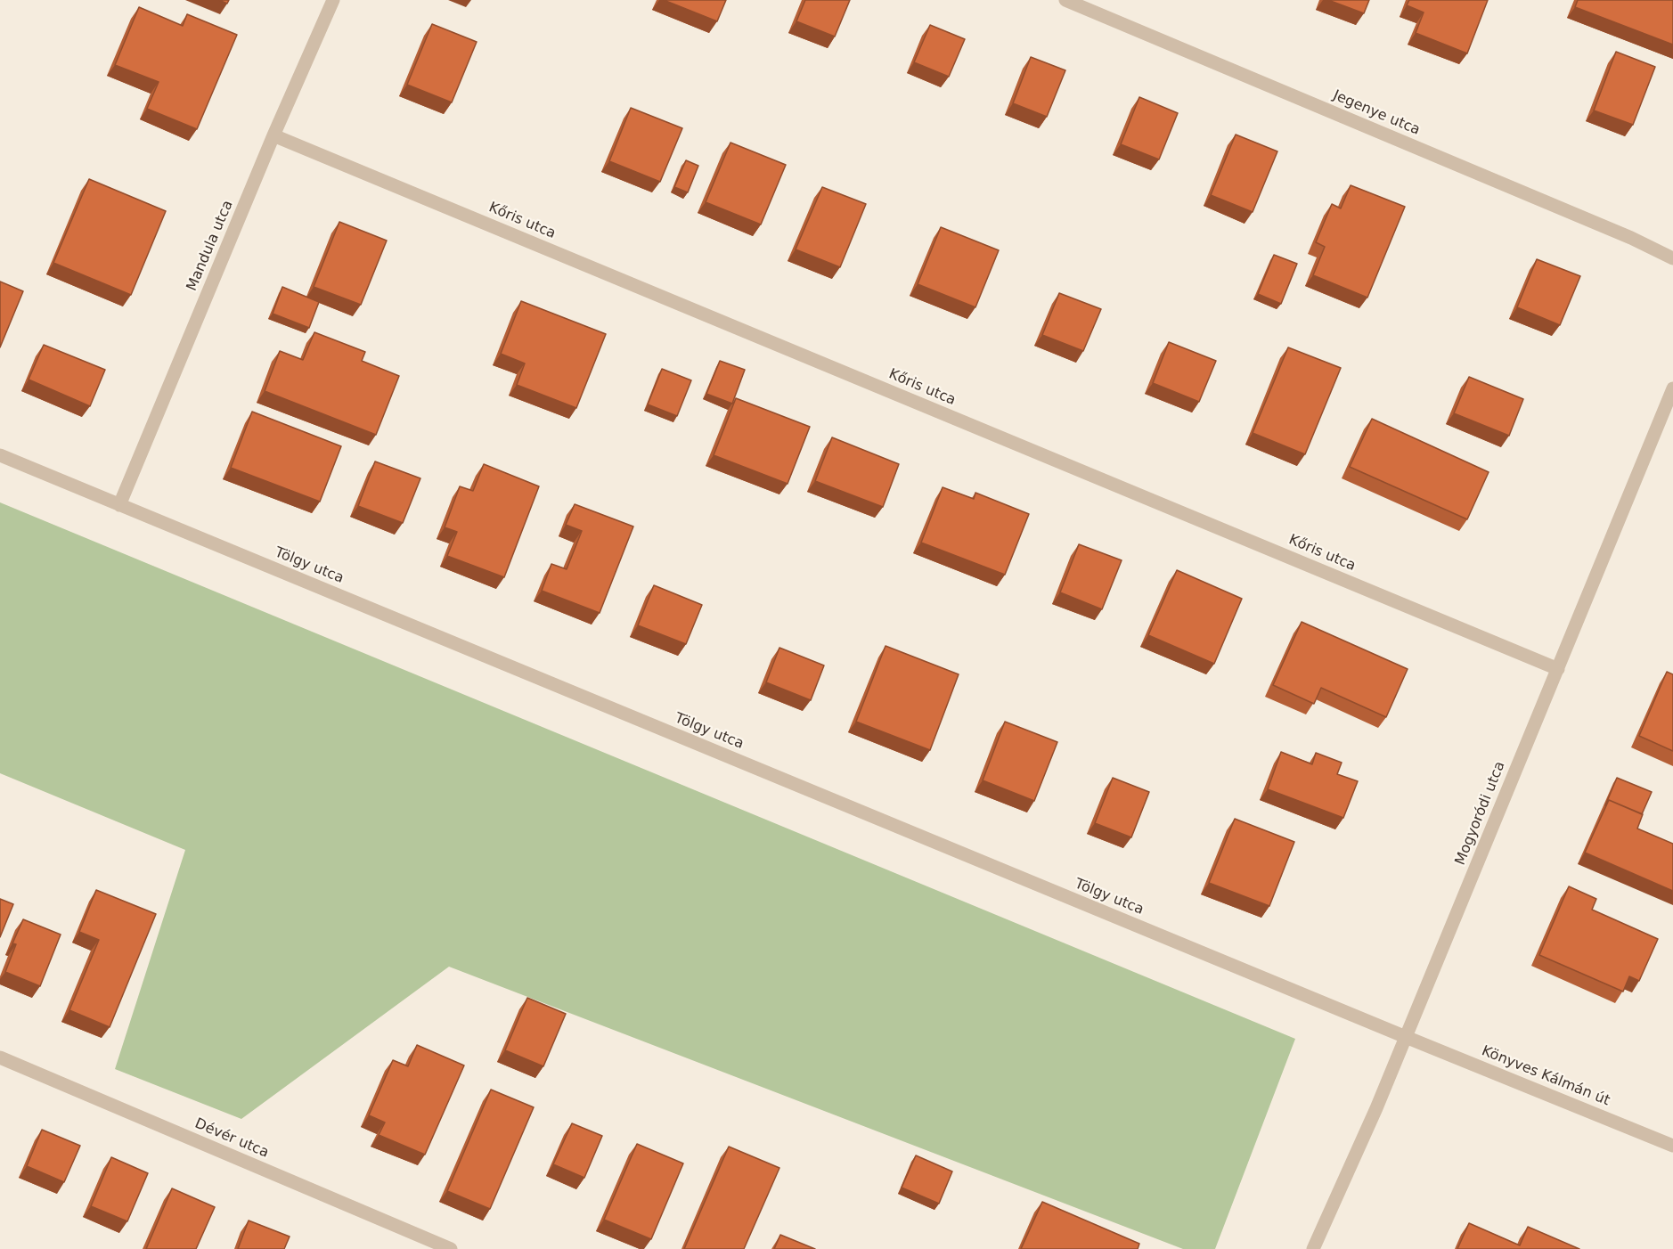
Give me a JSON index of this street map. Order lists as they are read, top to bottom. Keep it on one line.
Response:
{"streets":{"street":["Jegenye utca","Kőris utca","Mandula utca","Tölgy utca","Mogyoródi utca","Könyves Kálmán út","Dévér utca"]},"crossings":[["Kőris utca","Mandula utca"],["Kőris utca","Mogyoródi utca"],["Mandula utca","Tölgy utca"],["Tölgy utca","Mogyoródi utca"],["Tölgy utca","Könyves Kálmán út"],["Mogyoródi utca","Könyves Kálmán út"]]}
